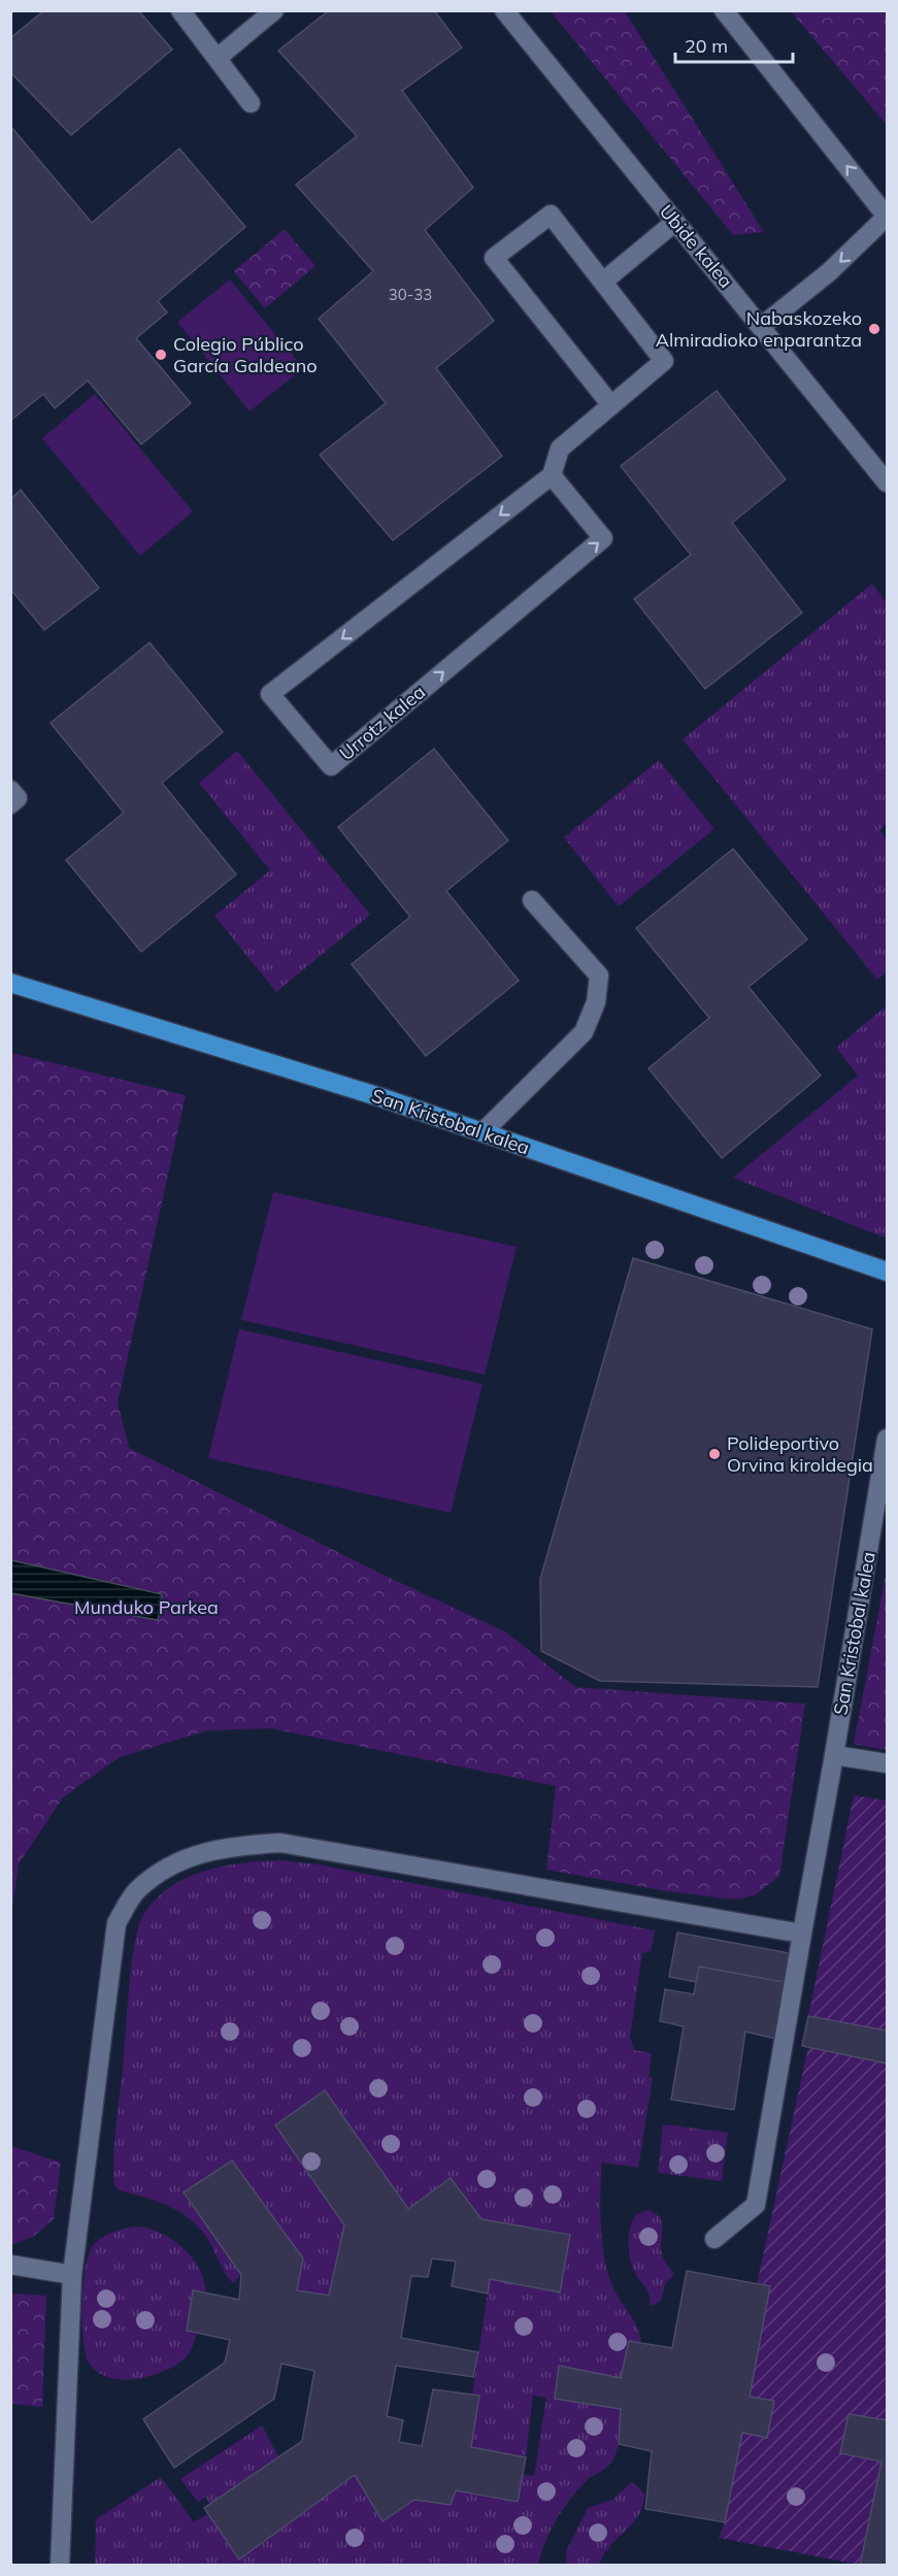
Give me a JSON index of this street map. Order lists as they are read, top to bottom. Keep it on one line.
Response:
{"streets":{"main road":["San Kristobal kalea"],"street":["Ubide kalea","Urrotz kalea"]},"parks":["Munduko Parkea"],"places":["Nabaskozeko Almiradioko enparantza","Colegio Público García Galdeano","Polideportivo Orvina kiroldegia"],"house_numbers":["30-33"],"scale_bar":"20 m"}
